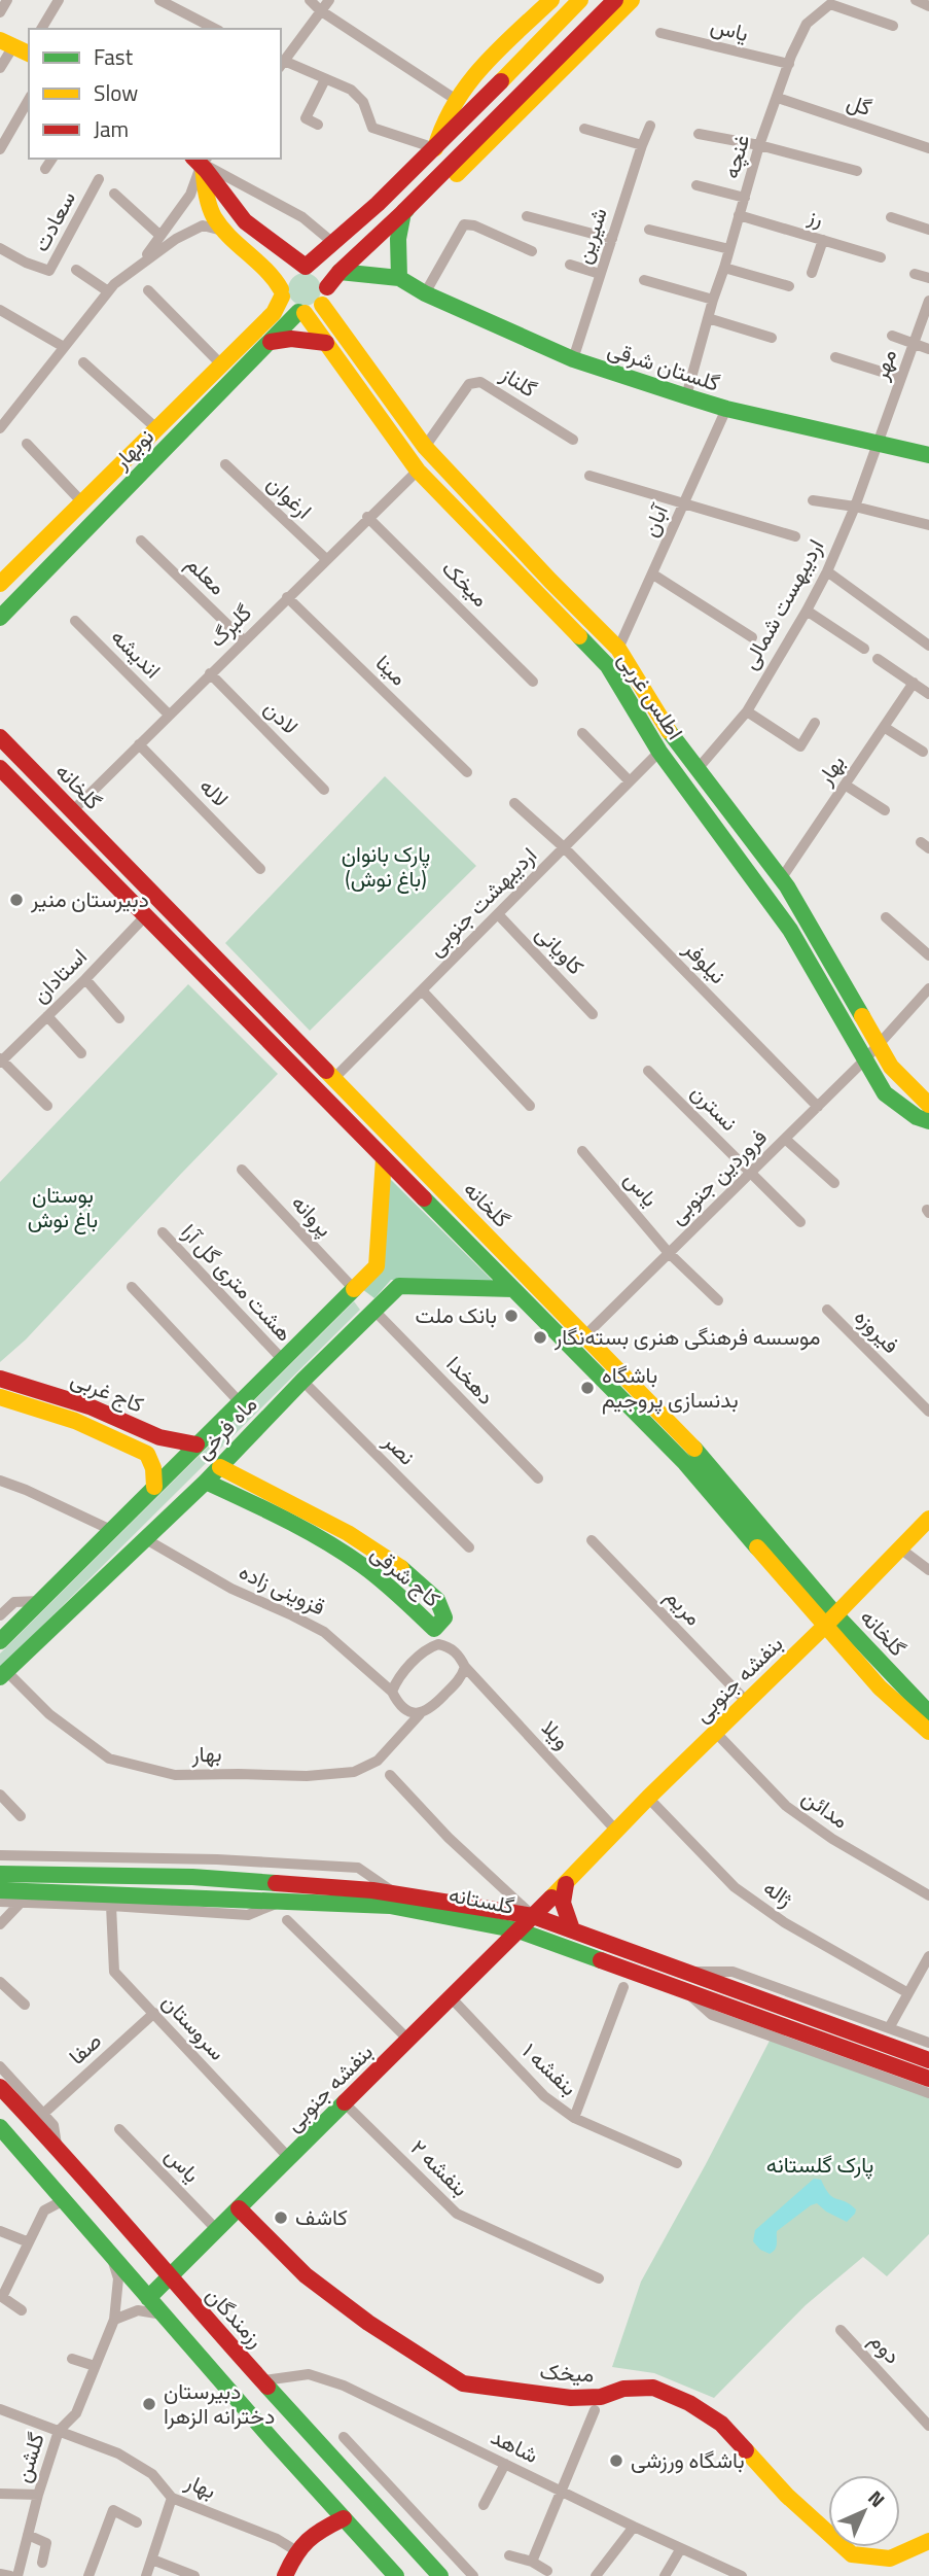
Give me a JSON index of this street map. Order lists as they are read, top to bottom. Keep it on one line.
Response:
{"streets":{"main road":["گلستان شرقی","نوبهار","میخک","اطلس غربی","گلخانه","کاج غربی","ماه فرخی","کاج شرقی","بنفشه جنوبی","گلستانه","رزمندگان"],"street":["یاس","گل","غنچه","رز","سعادت","شیرین","مهر","گلناز","ارغوان","آبان","معلم","اردیبهست شمالی","گلبرگ","اندیشه","مینا","لادن","بهار","لاله","اردیبهشت جنوبی","کاویانی","نیلوفر","استادان","نسترن","فروردین جنوبی","پروانه","هشت متری گل آرا","فیروزه","دهخدا","نصر","قزوینی زاده","مریم","ویلا","مدائن","ژاله","سروستان","صفا","بنفشه ۱","بنفشه ۲","دوم","شاهد","گلشن"]},"crossings":[["یاس","غنچه"],["یاس","فروردین جنوبی"],["یاس","بنفشه جنوبی"],["گل","غنچه"],["غنچه","رز"],["غنچه","گلستان شرقی"],["شیرین","گلستان شرقی"],["مهر","گلستان شرقی"],["مهر","اردیبهست شمالی"],["گلستان شرقی","آبان"],["گلستان شرقی","اردیبهست شمالی"],["گلناز","اطلس غربی"],["نوبهار","اطلس غربی"],["ارغوان","گلبرگ"],["آبان","اطلس غربی"],["معلم","گلبرگ"],["میخک","گلبرگ"],["میخک","بنفشه جنوبی"],["اردیبهست شمالی","اطلس غربی"],["گلبرگ","اندیشه"],["گلبرگ","مینا"],["گلبرگ","اطلس غربی"],["گلبرگ","لادن"],["گلبرگ","گلخانه"],["گلبرگ","لاله"],["اطلس غربی","بهار"],["اطلس غربی","اردیبهشت جنوبی"],["اطلس غربی","فروردین جنوبی"],["بهار","ماه فرخی"],["بهار","قزوینی زاده"],["بهار","ویلا"],["بهار","گلشن"],["گلخانه","اردیبهشت جنوبی"],["گلخانه","استادان"],["گلخانه","فروردین جنوبی"],["گلخانه","ماه فرخی"],["گلخانه","بنفشه جنوبی"],["اردیبهشت جنوبی","کاویانی"],["اردیبهشت جنوبی","نیلوفر"],["نیلوفر","فروردین جنوبی"],["نسترن","فروردین جنوبی"],["پروانه","ماه فرخی"],["هشت متری گل آرا","ماه فرخی"],["دهخدا","ماه فرخی"],["کاج غربی","ماه فرخی"],["ماه فرخی","نصر"],["ماه فرخی","کاج شرقی"],["ماه فرخی","قزوینی زاده"],["قزوینی زاده","ویلا"],["مریم","بنفشه جنوبی"],["بنفشه جنوبی","ویلا"],["بنفشه جنوبی","مدائن"],["بنفشه جنوبی","ژاله"],["بنفشه جنوبی","گلستانه"],["بنفشه جنوبی","سروستان"],["بنفشه جنوبی","بنفشه ۱"],["بنفشه جنوبی","بنفشه ۲"],["بنفشه جنوبی","رزمندگان"],["سروستان","صفا"],["رزمندگان","شاهد"]],"parks":["پارک بانوان (باغ نوش)","بوستان باغ نوش","پارک گلستانه"],"places":["دبیرستان منیر","بانک ملت","موسسه فرهنگی هنری بسته‌نگار","باشگاه بدنسازی پروجیم","کاشف","دبيرستان دخترانه الزهرا","باشگاه ورزشی"],"legend":["Fast","Slow","Jam"],"north":"top right"}
